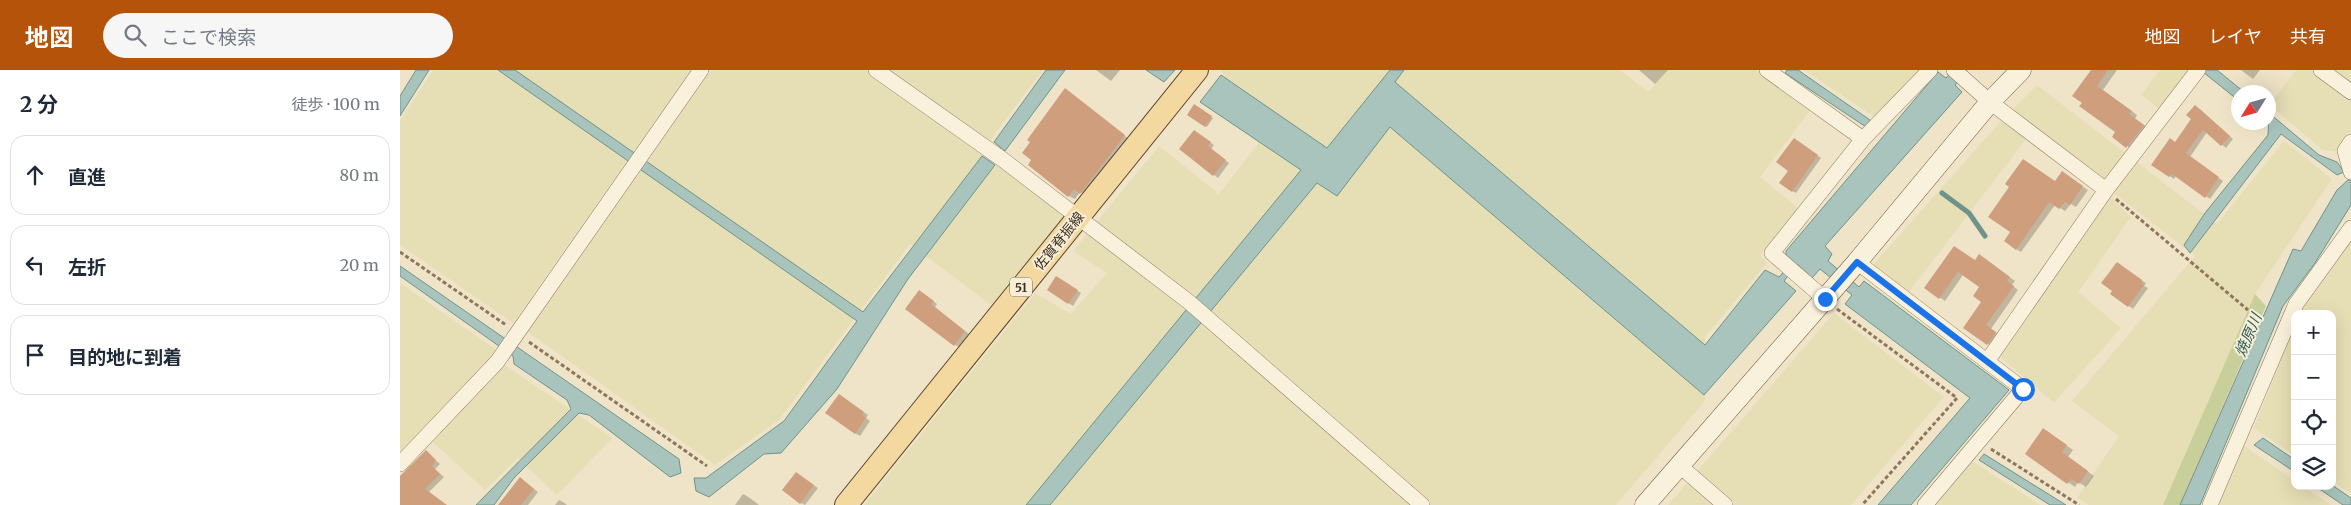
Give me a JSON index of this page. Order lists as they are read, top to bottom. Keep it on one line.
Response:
{"streets":{"main road":["佐賀脊振線","51"]},"water":["焼原川"],"north":"bottom left","page":{"header":"地図","search":"ここで検索","nav":["地図","レイヤ","共有"],"heading":["2 分","徒歩 · 100 m"],"list":[["直進","80 m"],["左折","20 m"],"目的地に到着"],"map_buttons":["+","−"]}}
